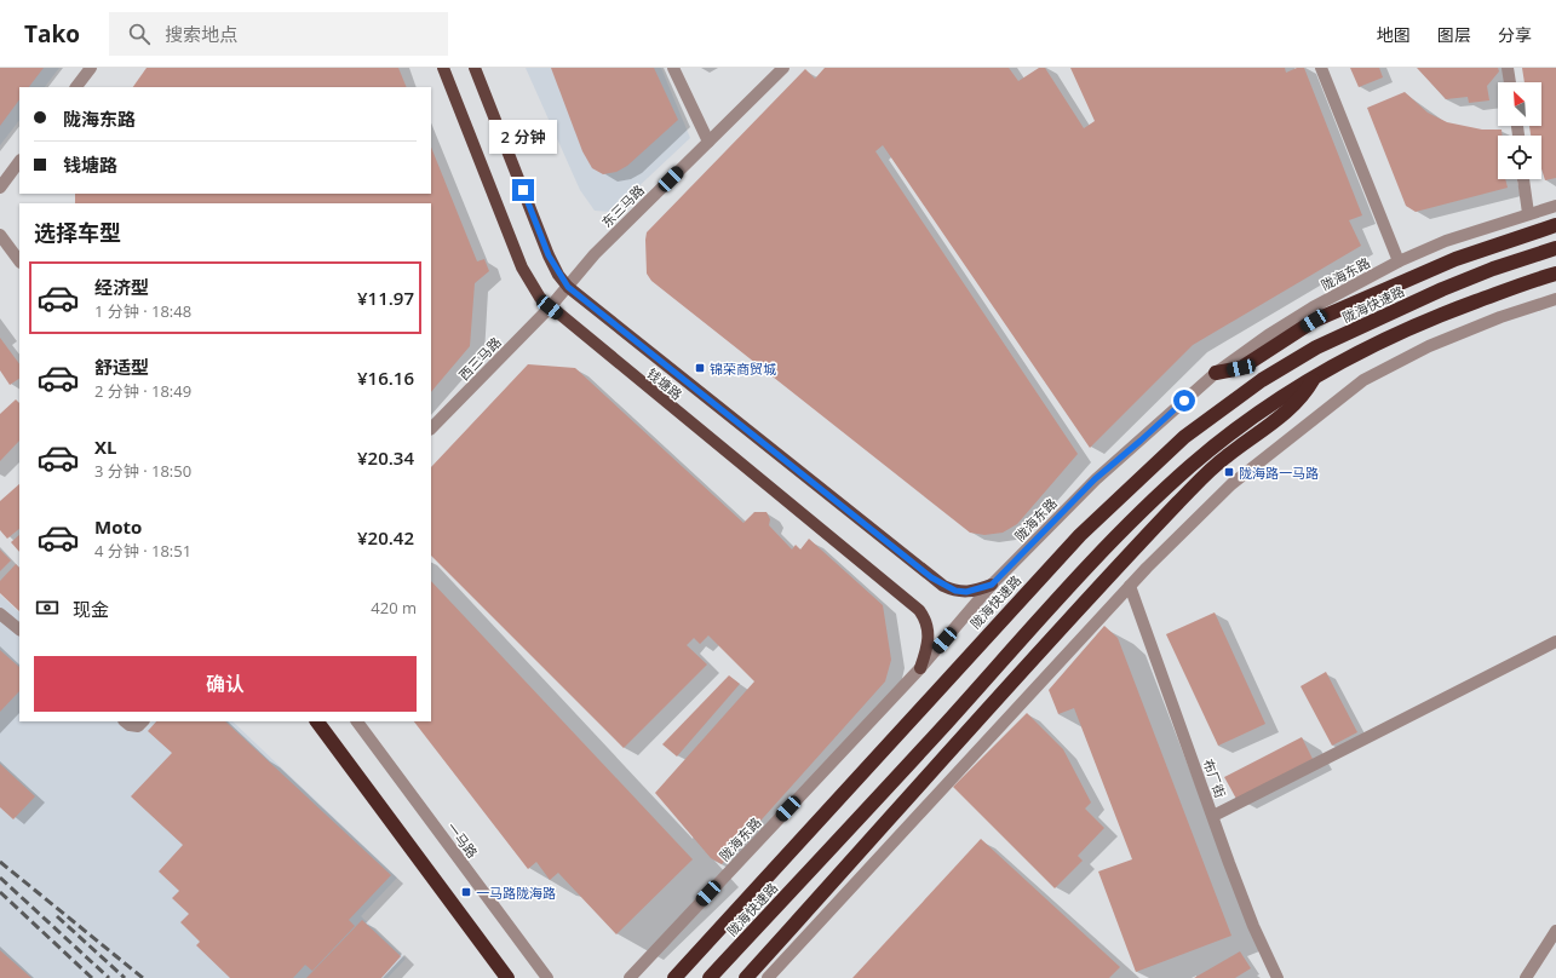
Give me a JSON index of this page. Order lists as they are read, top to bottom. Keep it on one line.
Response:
{"streets":{"highway":["陇海快速路"],"main road":["钱塘路"],"street":["东三马路","陇海东路","西三马路","布厂街","一马路"]},"crossings":[["东三马路","西三马路"],["东三马路","钱塘路"],["陇海东路","钱塘路"],["西三马路","钱塘路"]],"places":{"transit":["锦荣商贸城","陇海路一马路","一马路陇海路"]},"north":"top left","page":{"header":"Tako","search":"搜索地点","nav":["地图","图层","分享"],"banner":["陇海东路","钱塘路"],"bubble":"2 分钟","heading":"选择车型","list":[{"name":"经济型","note":"1 分钟 · 18:48","value":"¥11.97"},{"name":"舒适型","note":"2 分钟 · 18:49","value":"¥16.16"},{"name":"XL","note":"3 分钟 · 18:50","value":"¥20.34"},{"name":"Moto","note":"4 分钟 · 18:51","value":"¥20.42"}],"pay":["现金","420 m"],"buttons":"确认"}}
